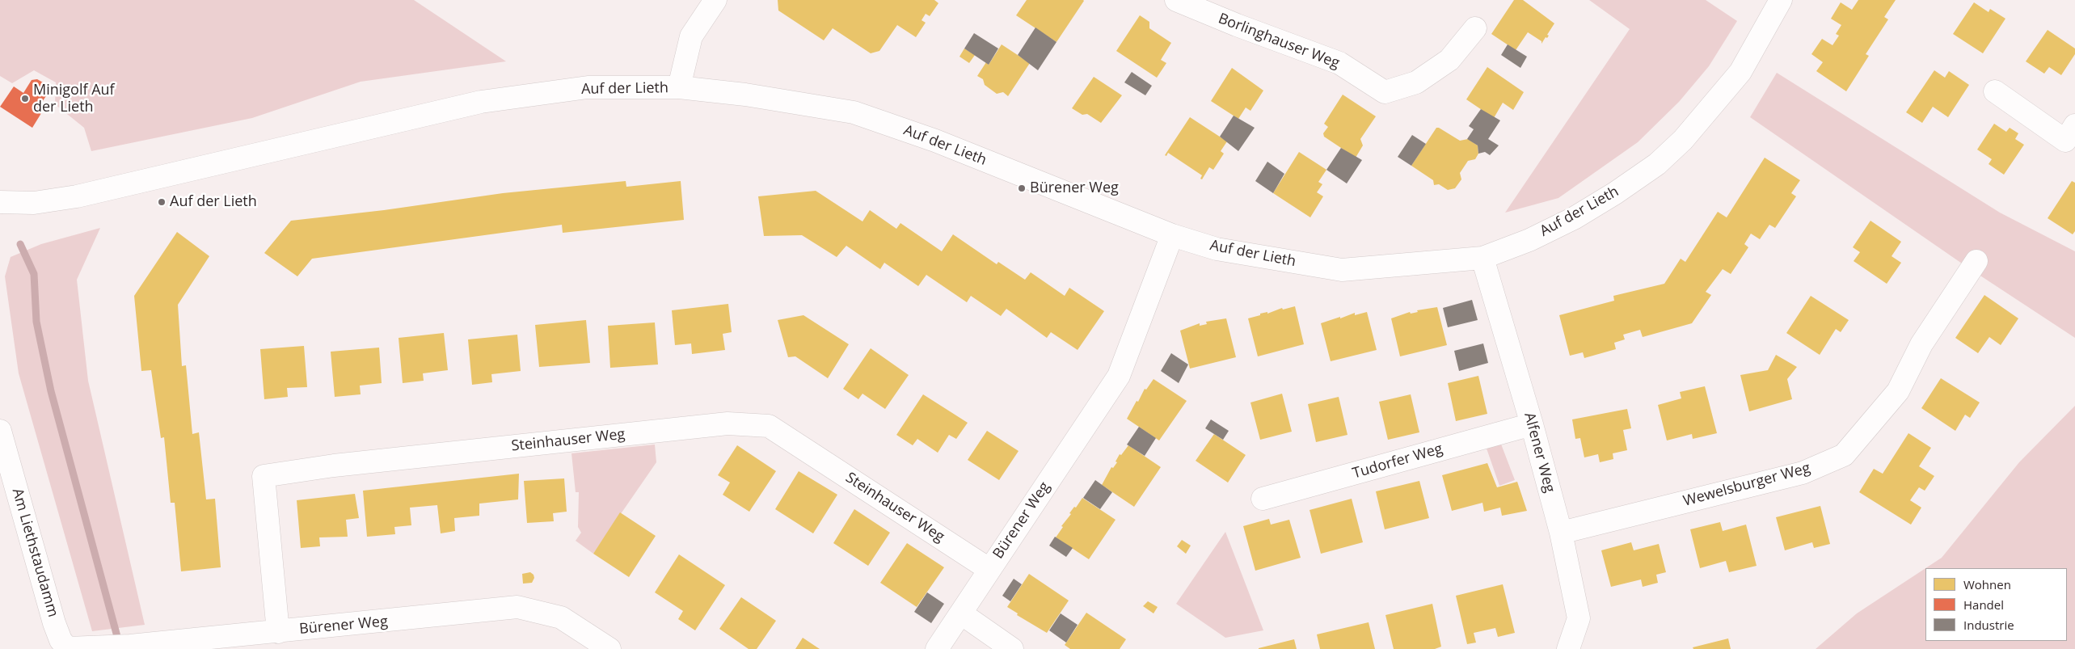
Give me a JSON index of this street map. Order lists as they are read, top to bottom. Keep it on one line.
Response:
{"streets":{"street":["Borlinghauser Weg","Auf der Lieth","Steinhauser Weg","Alfener Weg","Tudorfer Weg","Wewelsburger Weg","Bürener Weg","Am Liethstaudamm"]},"crossings":[["Auf der Lieth","Alfener Weg"],["Auf der Lieth","Bürener Weg"],["Steinhauser Weg","Bürener Weg"],["Alfener Weg","Tudorfer Weg"],["Alfener Weg","Wewelsburger Weg"],["Bürener Weg","Am Liethstaudamm"]],"places":["Minigolf Auf der Lieth","Bürener Weg","Auf der Lieth"],"legend":["Wohnen","Handel","Industrie"]}
